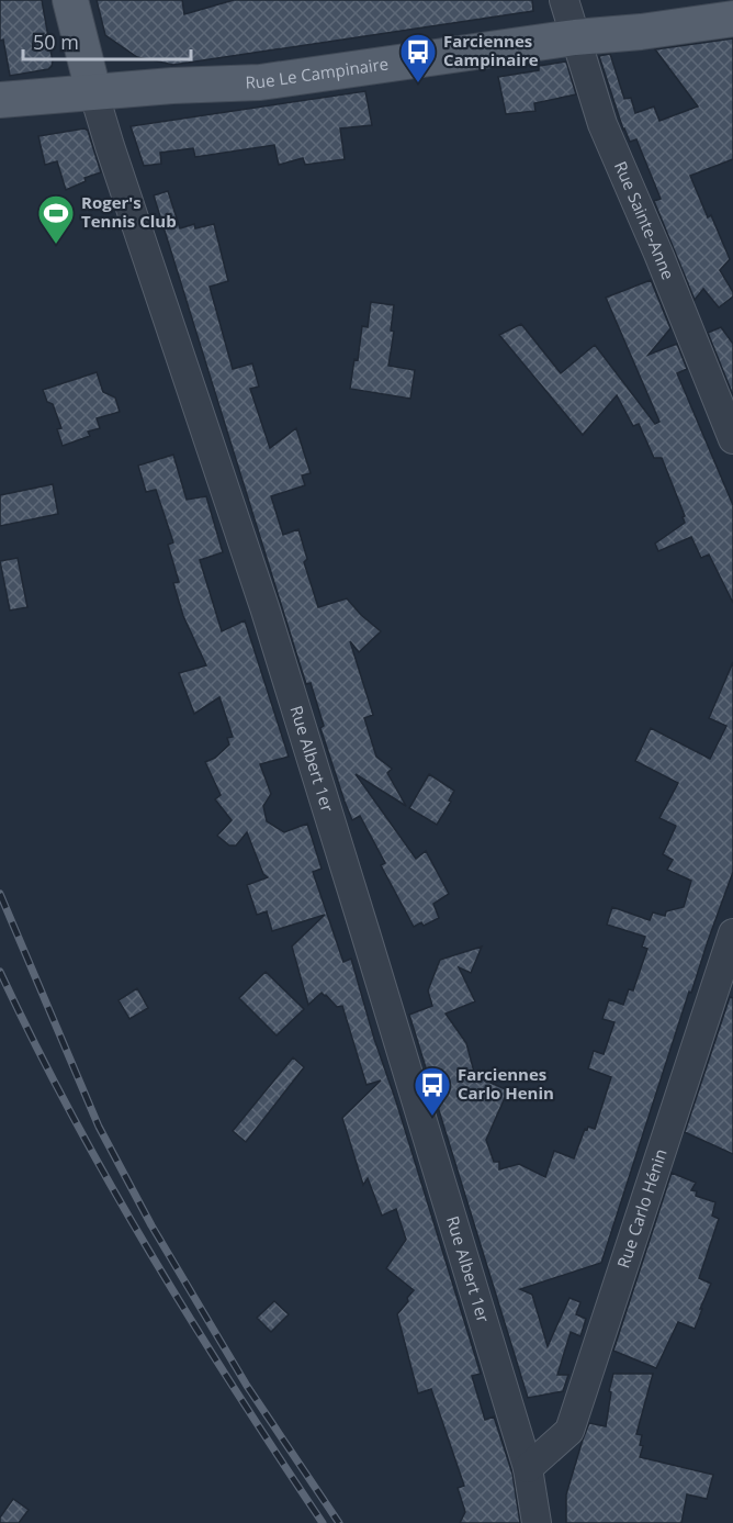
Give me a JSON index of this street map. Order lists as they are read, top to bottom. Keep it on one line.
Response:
{"streets":{"main road":["Rue Le Campinaire","Rue Albert 1er"],"street":["Rue Sainte-Anne","Rue Carlo Hénin"]},"crossings":[["Rue Le Campinaire","Rue Sainte-Anne"],["Rue Le Campinaire","Rue Albert 1er"],["Rue Albert 1er","Rue Carlo Hénin"]],"places":{"bus stop":["Farciennes Campinaire","Farciennes Carlo Henin"],"sports":["Roger's Tennis Club"]},"scale_bar":"50 m"}
